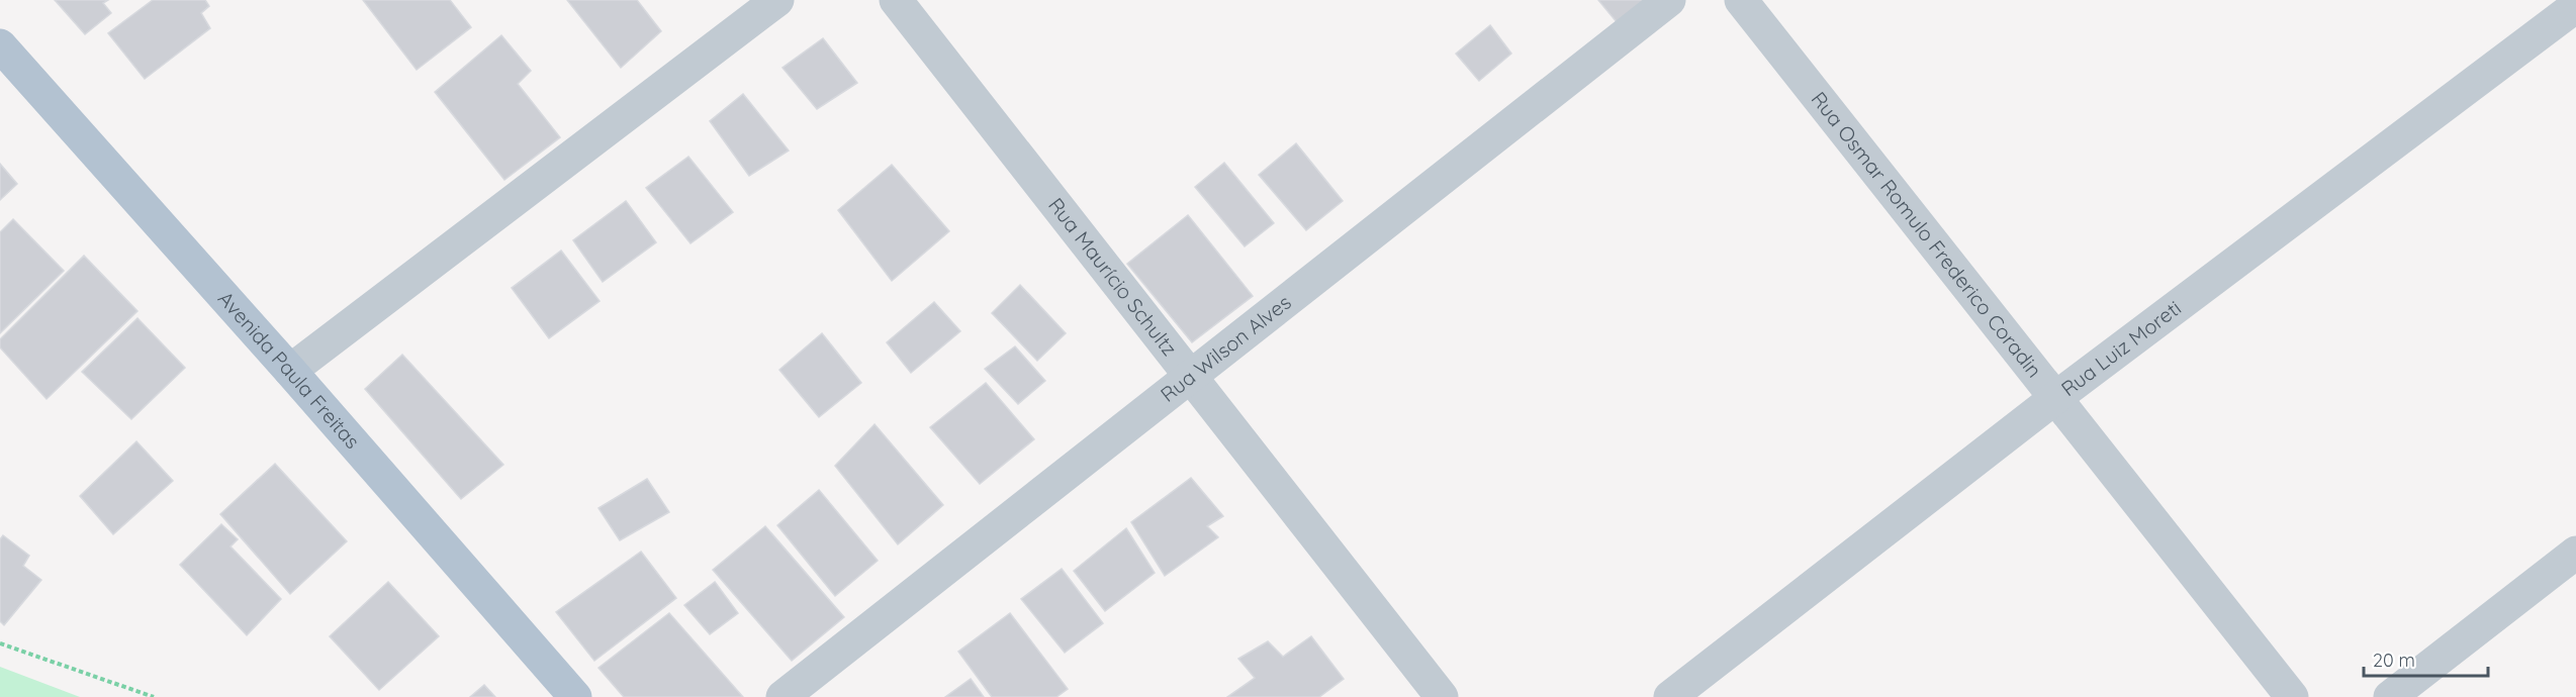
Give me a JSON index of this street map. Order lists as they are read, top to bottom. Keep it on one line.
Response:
{"streets":{"main road":["Avenida Paula Freitas"],"street":["Rua Osmar Romulo Frederico Coradin","Rua Maurício Schultz","Rua Wilson Alves","Rua Luiz Moreti"]},"crossings":[["Rua Osmar Romulo Frederico Coradin","Rua Luiz Moreti"],["Rua Maurício Schultz","Rua Wilson Alves"]],"scale_bar":"20 m"}
